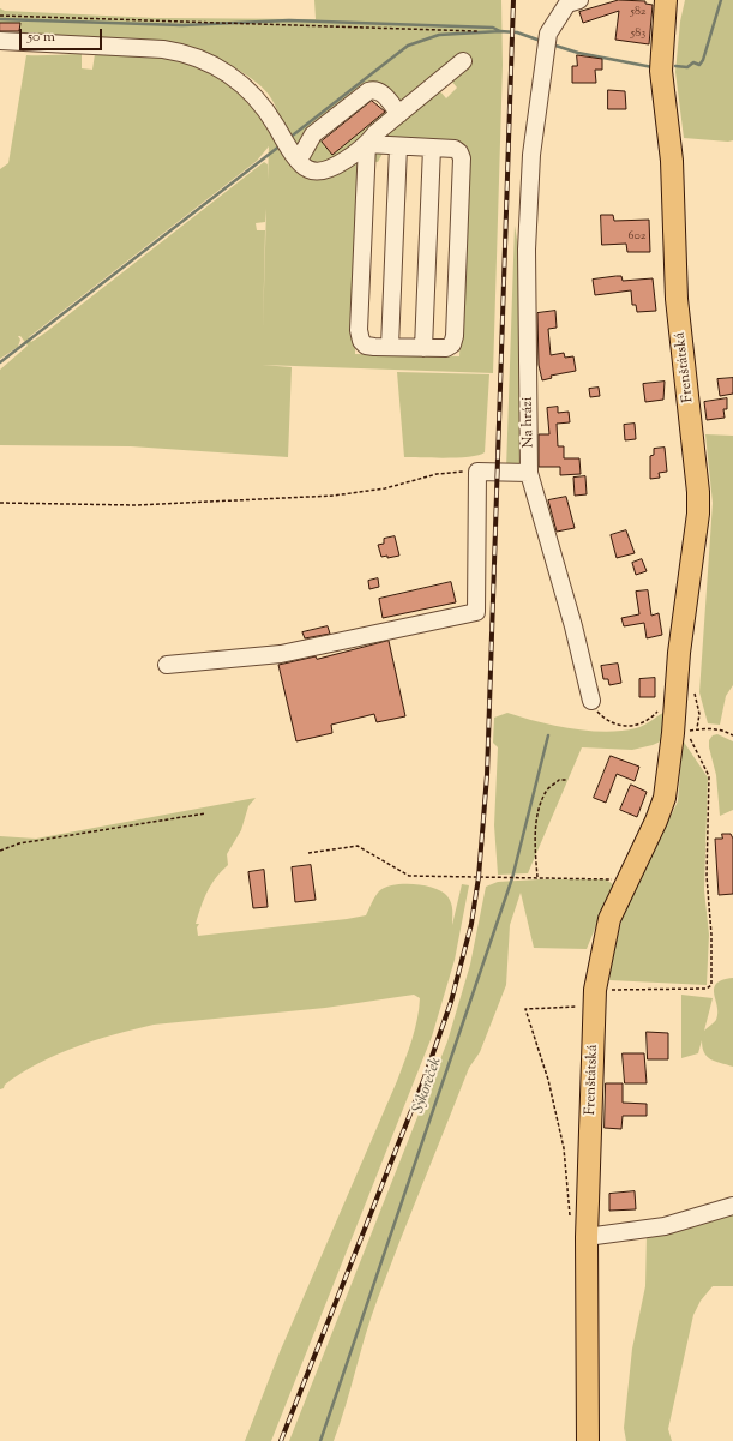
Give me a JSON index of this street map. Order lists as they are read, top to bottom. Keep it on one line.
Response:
{"streets":{"main road":["Frenštátská"],"street":["Na hrázi"]},"water":["Sýkoreček"],"house_numbers":["582","583","602"],"scale_bar":"50 m"}
